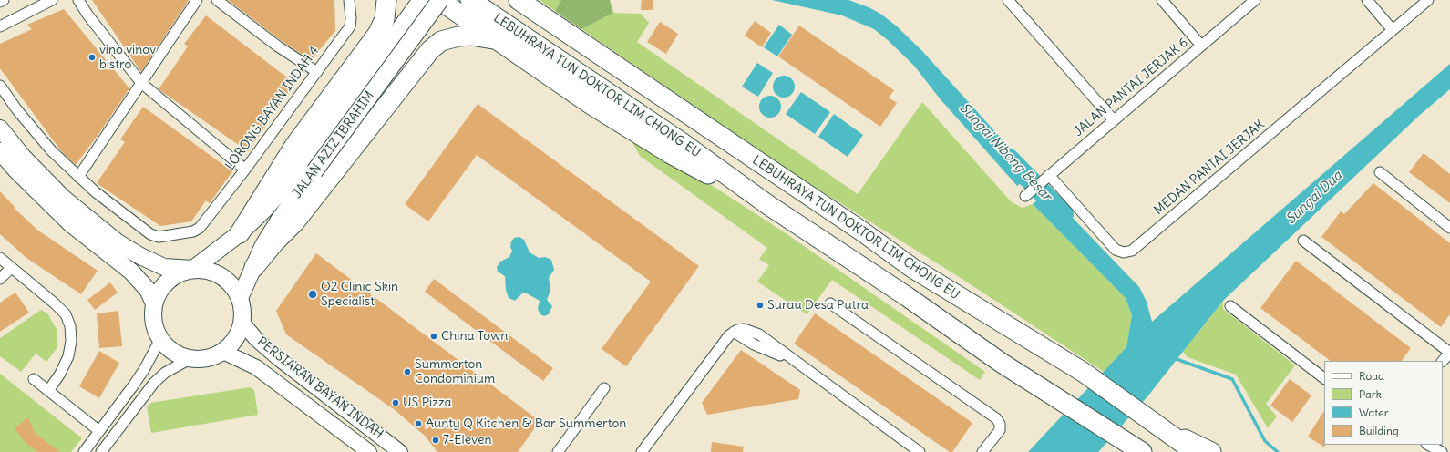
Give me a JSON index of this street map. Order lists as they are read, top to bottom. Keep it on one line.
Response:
{"streets":{"highway":["LEBUHRAYA TUN DOKTOR LIM CHONG EU"],"main road":["JALAN AZIZ IBRAHIM"],"street":["JALAN PANTAI JERJAK 6","LORONG BAYAN INDAH 4","MEDAN PANTAI JERJAK","PERSIARAN BAYAN INDAH"]},"crossings":[["JALAN PANTAI JERJAK 6","MEDAN PANTAI JERJAK"],["JALAN AZIZ IBRAHIM","PERSIARAN BAYAN INDAH"]],"water":["Sungai Nibong Besar","Sungai Dua"],"places":["vino vinov bistro","O2 Clinic Skin Specialist","Surau Desa Putra","China Town","Summerton Condominium","US Pizza","Aunty Q Kitchen & Bar Summerton","7-Eleven"],"legend":["Road","Park","Water","Building"]}
